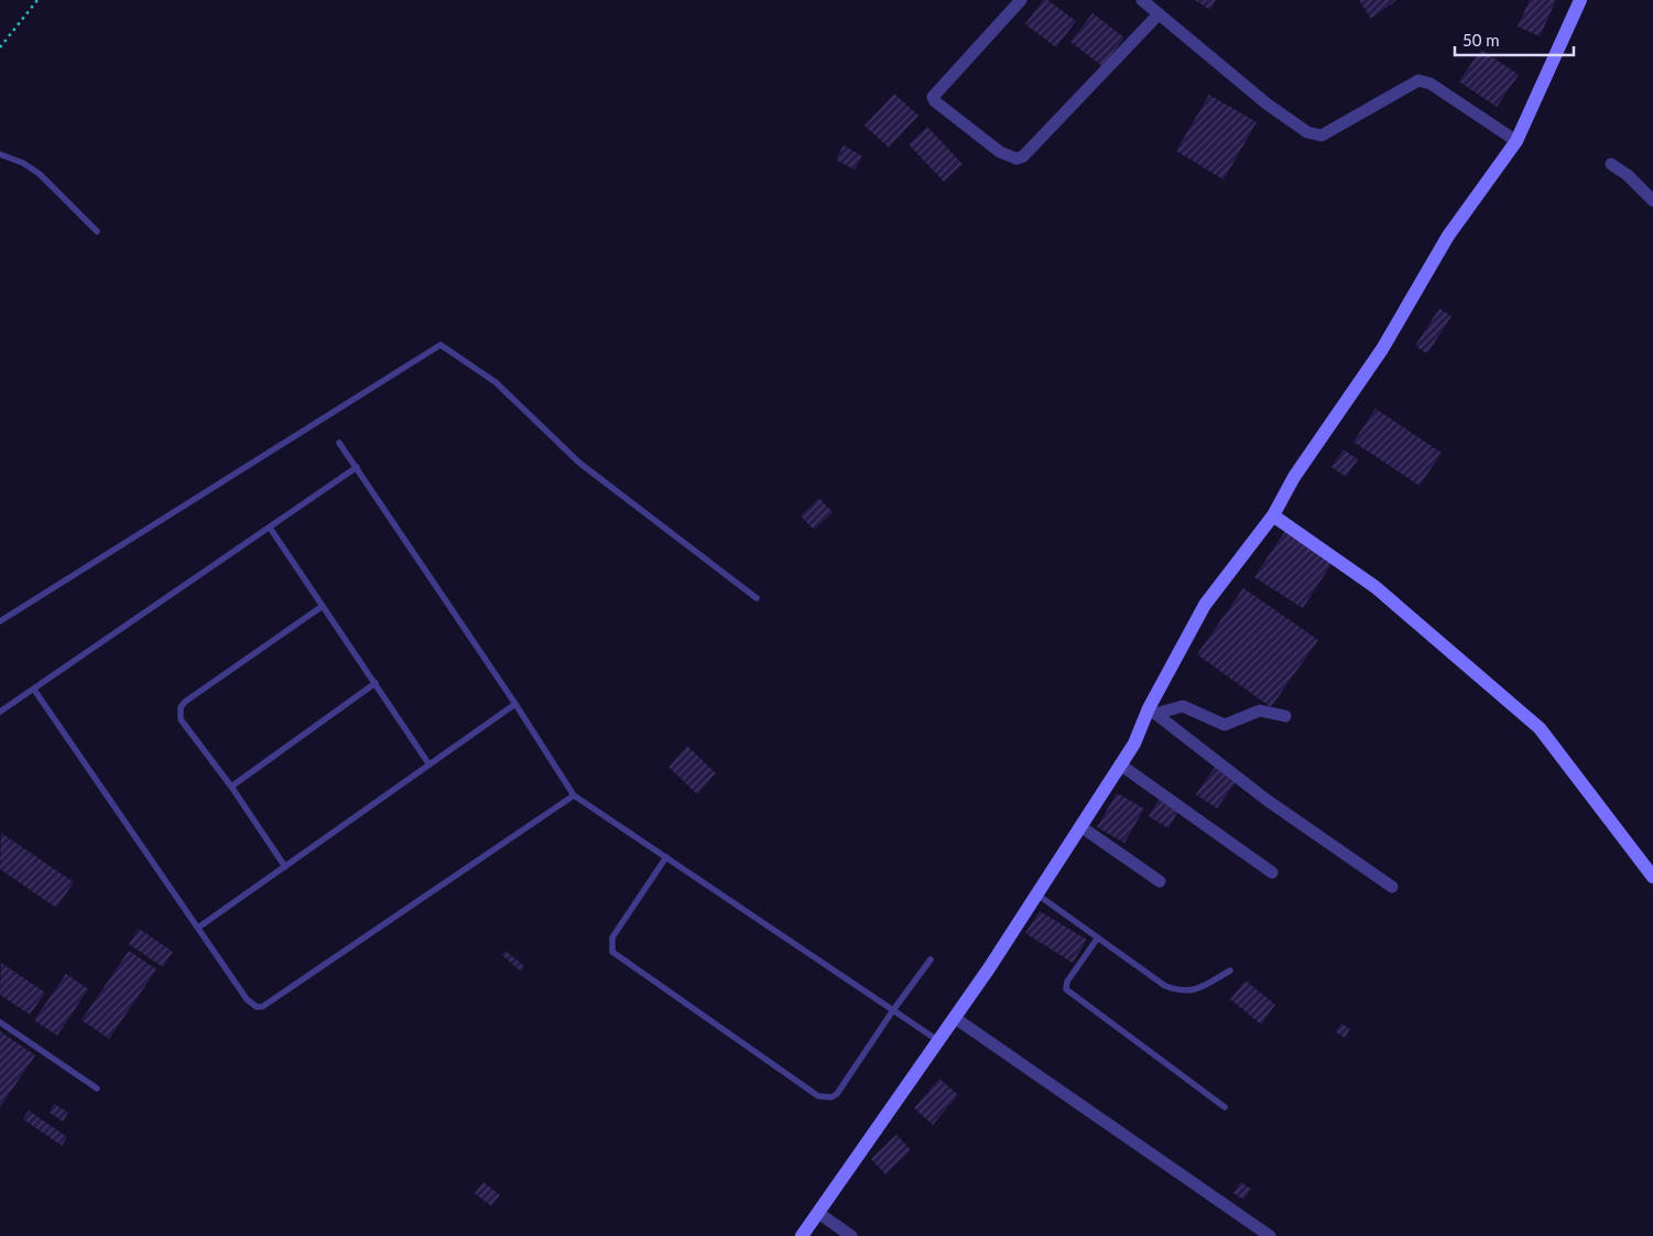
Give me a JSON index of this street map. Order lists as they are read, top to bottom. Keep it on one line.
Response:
{"scale_bar":"50 m"}
